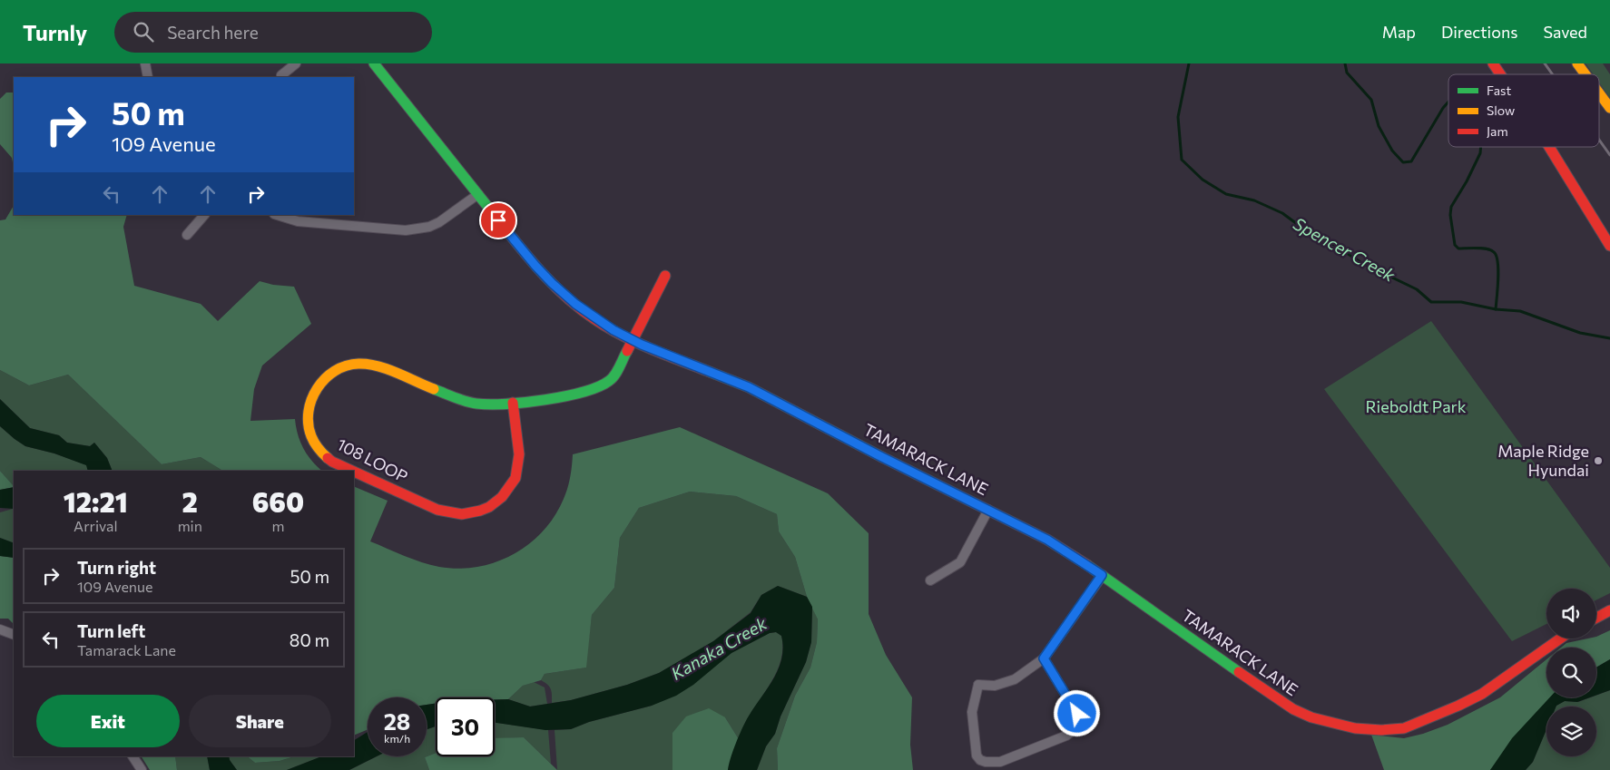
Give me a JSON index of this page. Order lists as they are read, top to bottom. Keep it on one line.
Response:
{"streets":{"main road":["TAMARACK LANE","108 LOOP"]},"crossings":[["TAMARACK LANE","108 LOOP"]],"water":["Spencer Creek","Kanaka Creek"],"parks":["Rieboldt Park"],"places":["Maple Ridge Hyundai"],"legend":["Fast","Slow","Jam"],"page":{"header":"Turnly","search":"Search here","nav":["Map","Directions","Saved"],"turn":["50 m","109 Avenue"],"eta":["12:21","Arrival","2","min","660","m"],"list":[{"name":"Turn right","note":"109 Avenue","value":"50 m"},{"name":"Turn left","note":"Tamarack Lane","value":"80 m"}],"buttons":["Exit","Share"],"speed":"28 km/h","limit":"30"}}
